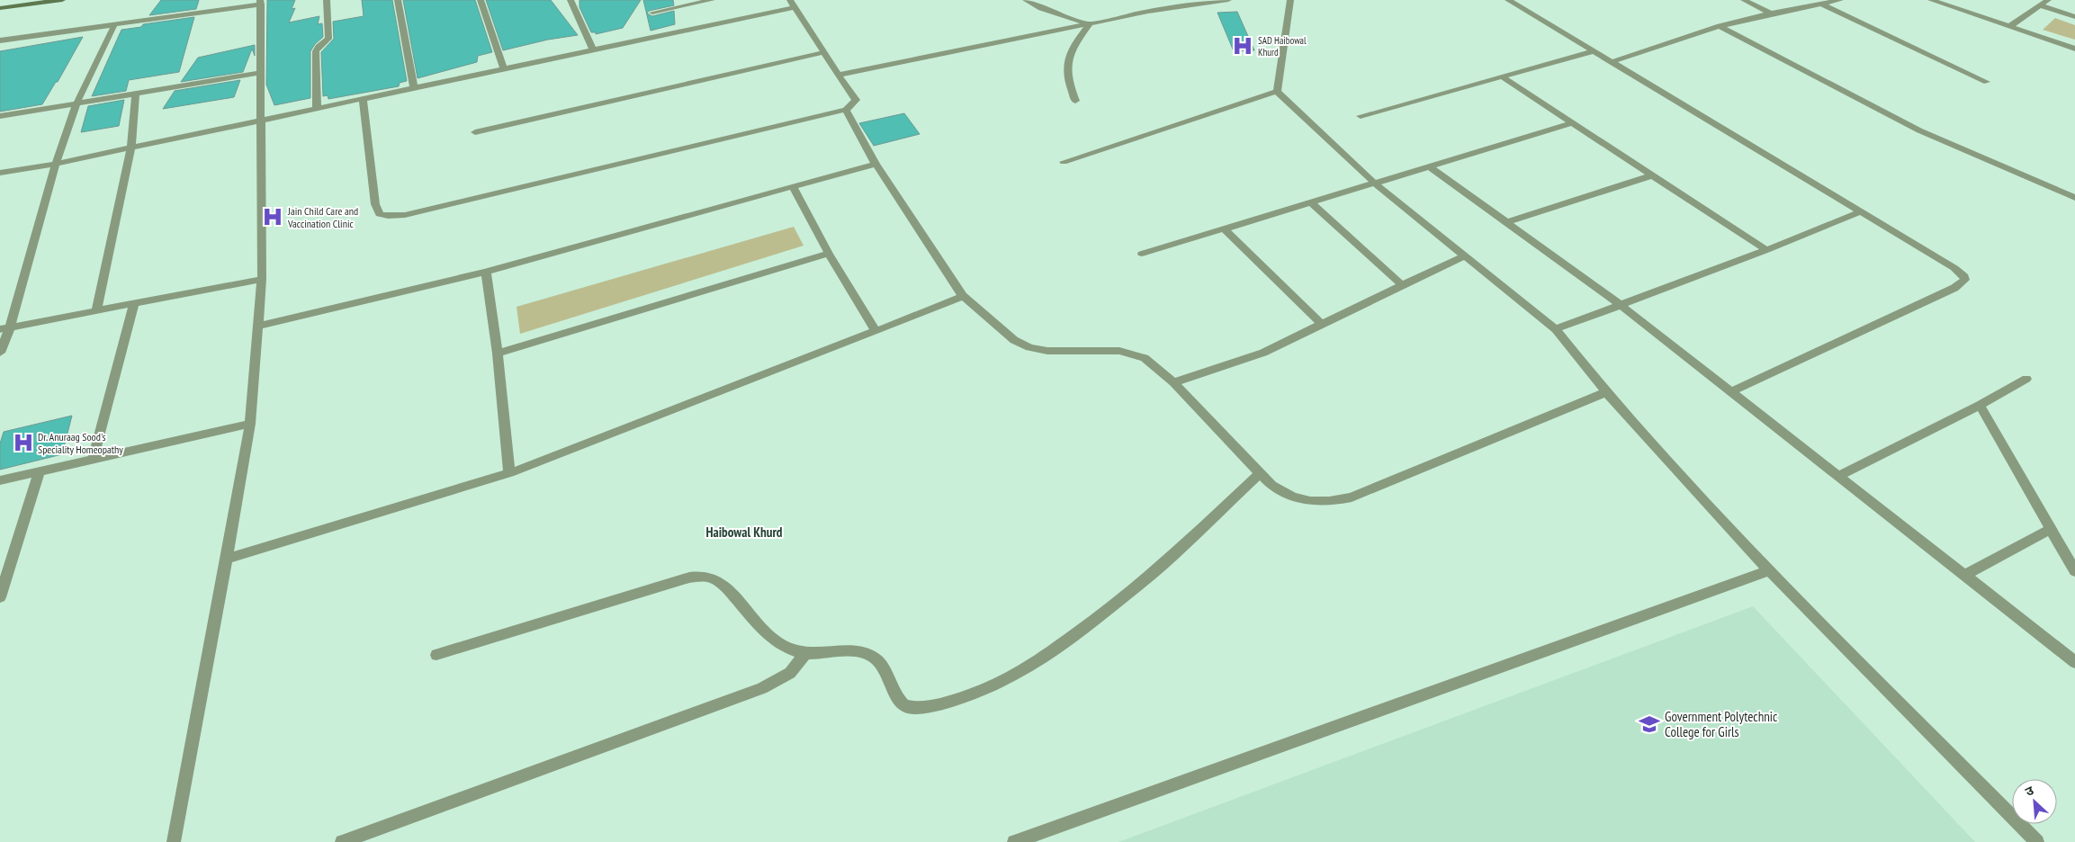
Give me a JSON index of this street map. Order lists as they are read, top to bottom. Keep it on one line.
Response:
{"districts":["Haibowal Khurd"],"places":{"hospital":["SAD Haibowal Khurd","Jain Child Care and Vaccination Clinic","Dr. Anuraag Sood's Speciality Homeopathy"],"school or university":["Government Polytechnic College for Girls"]},"north":"top left"}
